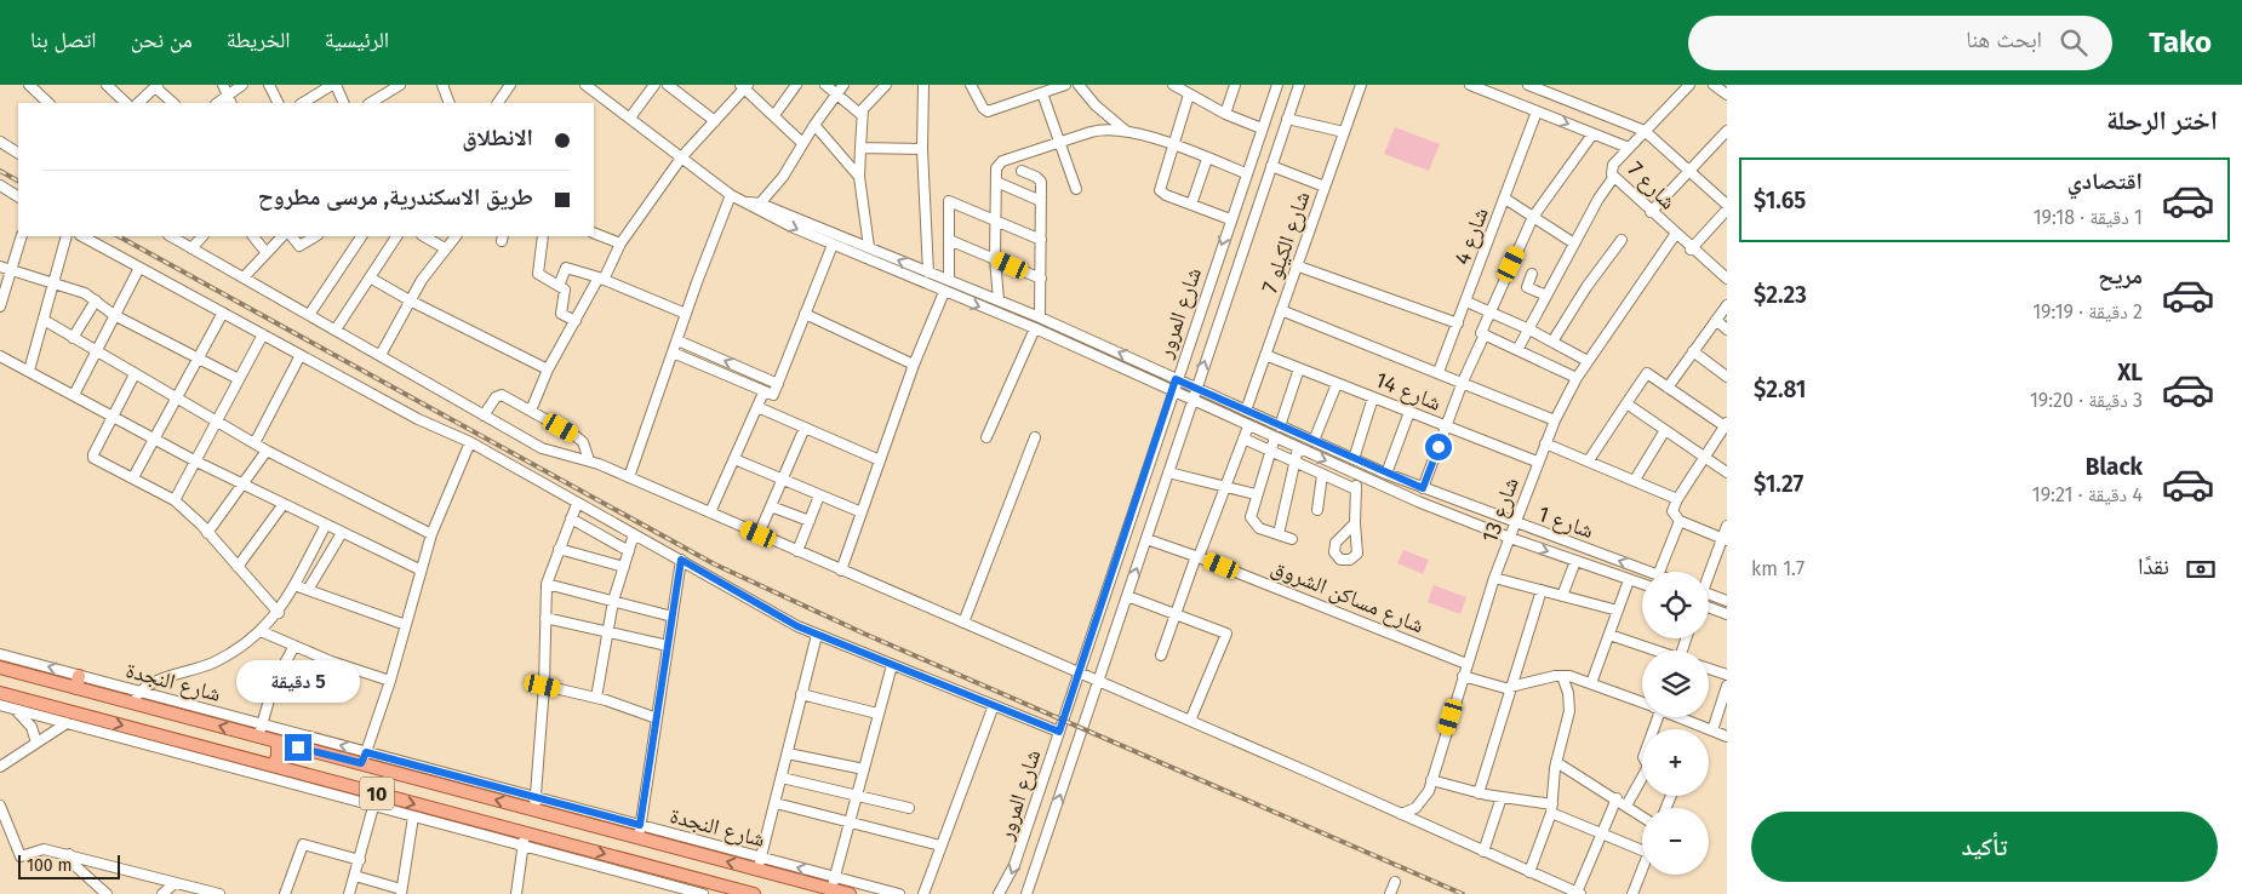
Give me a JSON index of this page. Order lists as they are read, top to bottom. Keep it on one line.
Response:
{"streets":{"main road":["10"],"street":["شارع 7","شارع 4","شارع الكيلو 7","شارع المرور","شارع 14","شارع 13","شارع 1","شارع مساكن الشروق","شارع النجدة"]},"crossings":[["شارع 7","شارع 13"],["شارع الكيلو 7","شارع 14"],["شارع الكيلو 7","شارع 1"],["شارع المرور","شارع 1"],["شارع المرور","شارع مساكن الشروق"],["شارع 14","شارع 13"],["شارع 13","شارع 1"],["شارع 13","شارع مساكن الشروق"],["شارع النجدة","10"]],"scale_bar":"100 m","page":{"header":"Tako","search":"ابحث هنا","nav":["الرئيسية","الخريطة","من نحن","اتصل بنا"],"heading":"اختر الرحلة","banner":["الانطلاق","طريق الاسكندرية, مرسى مطروح"],"list":[{"name":"اقتصادي","note":"1 دقيقة · 19:18","value":"$1.65"},{"name":"مريح","note":"2 دقيقة · 19:19","value":"$2.23"},{"name":"XL","note":"3 دقيقة · 19:20","value":"$2.81"},{"name":"Black","note":"4 دقيقة · 19:21","value":"$1.27"}],"pay":["نقدًا","1.7 km"],"map_buttons":["+","−"],"bubble":"5 دقيقة","buttons":"تأكيد","scale":"100 m"}}
